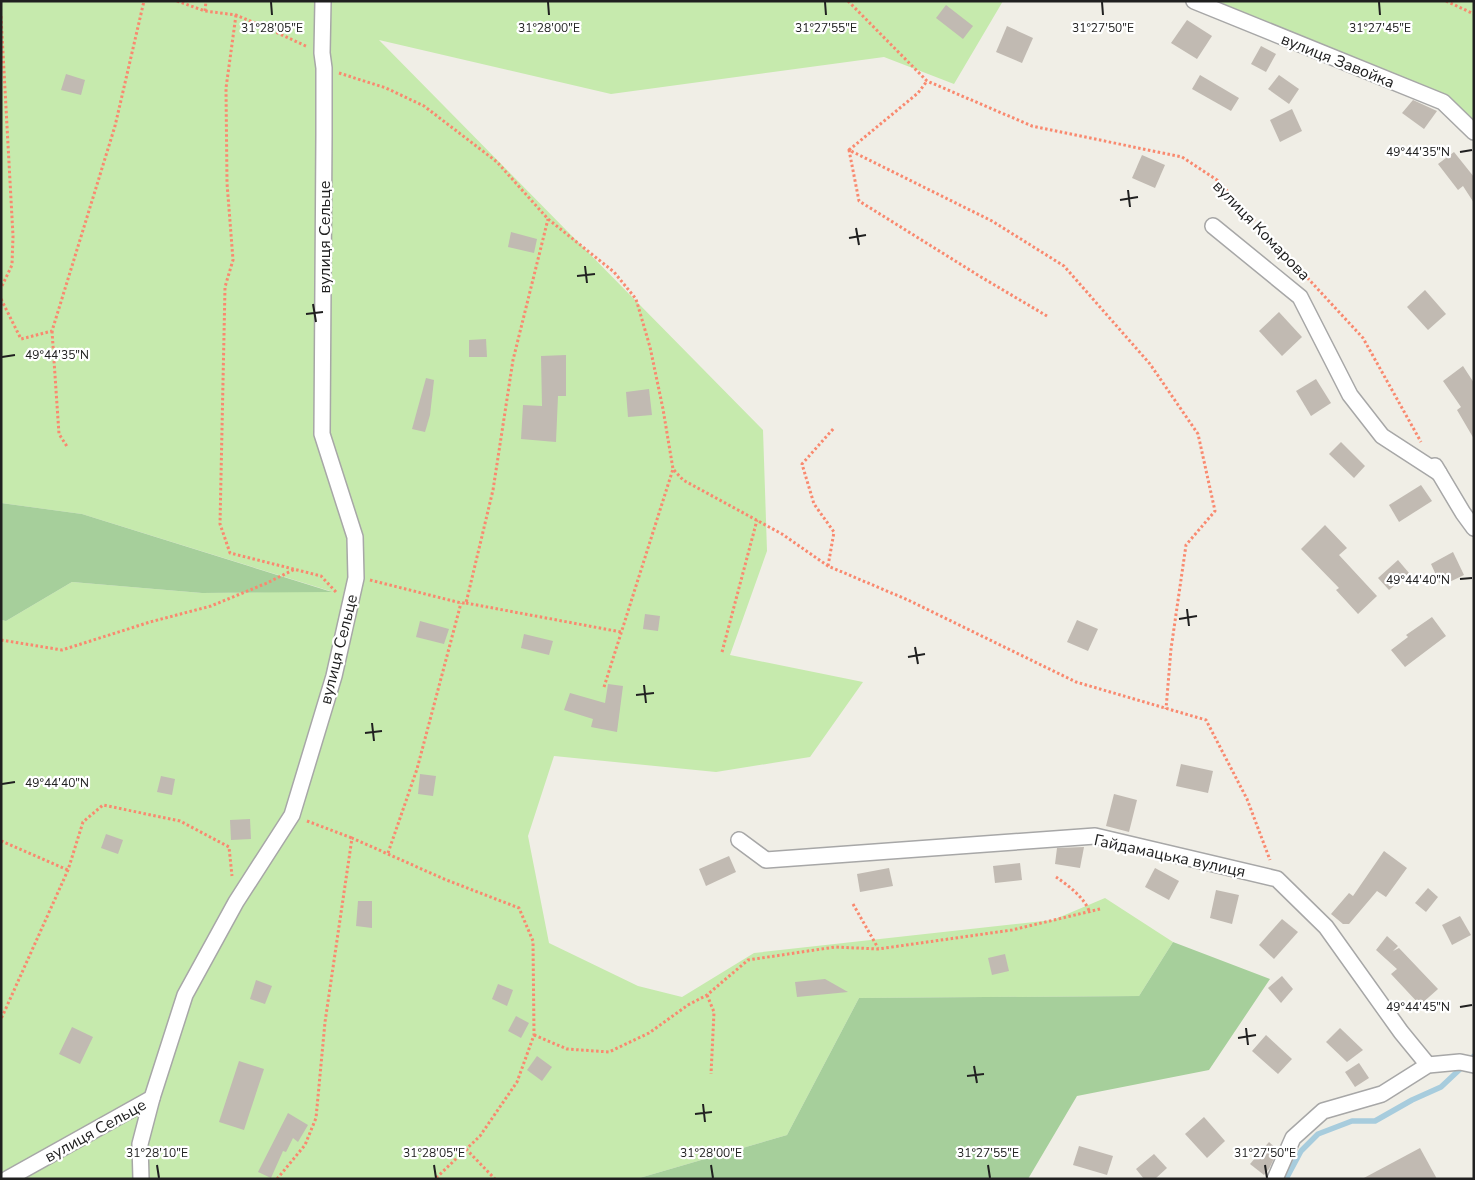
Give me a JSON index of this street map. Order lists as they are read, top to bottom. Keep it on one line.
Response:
{"streets":{"street":["вулиця Завойка","вулиця Сельце","Гайдамацька вулиця"],"path":["вулиця Комарова"]},"coordinates":["31°28'05\"E","31°28'00\"E","31°27'55\"E","31°27'50\"E","31°27'45\"E","49°44'35\"N","49°44'40\"N","49°44'45\"N","31°28'10\"E"]}
